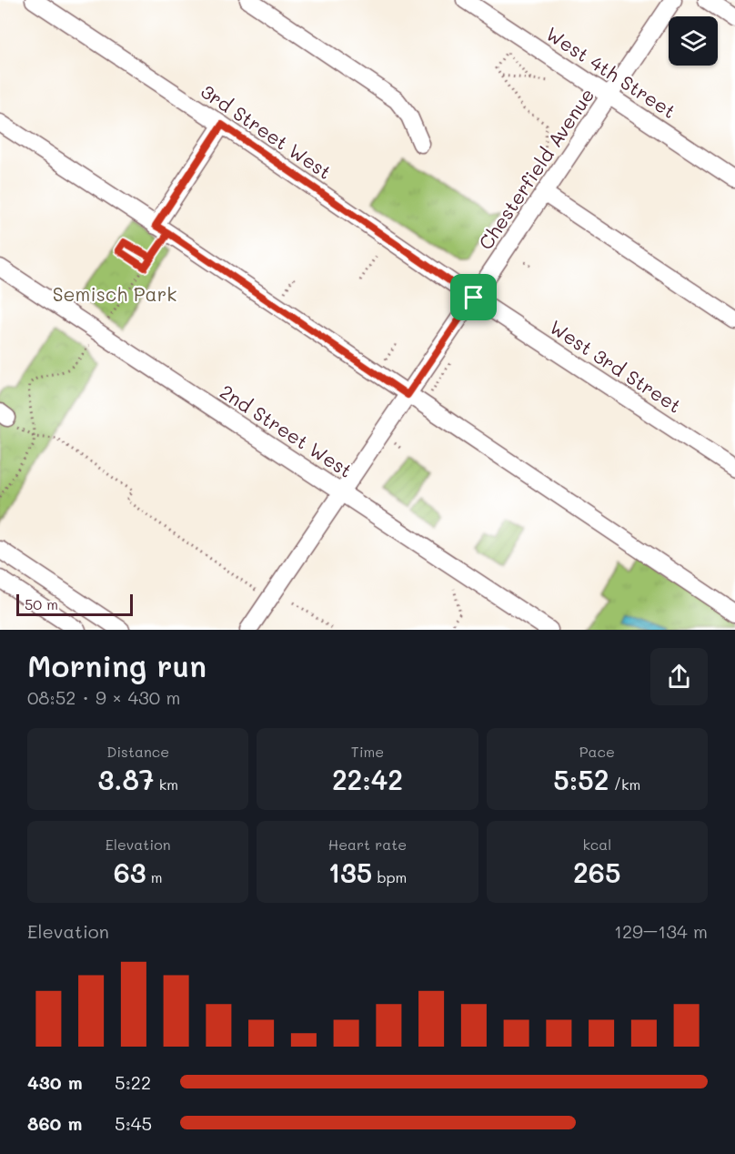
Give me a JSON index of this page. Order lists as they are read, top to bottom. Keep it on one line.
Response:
{"streets":{"street":["West 4th Street","3rd Street West","Chesterfield Avenue","West 3rd Street","2nd Street West"]},"crossings":[["West 4th Street","Chesterfield Avenue"],["3rd Street West","Chesterfield Avenue"],["3rd Street West","West 3rd Street"],["Chesterfield Avenue","West 3rd Street"],["Chesterfield Avenue","2nd Street West"]],"parks":["Semisch Park"],"scale_bar":"50 m","page":{"scale":"50 m","heading":["Morning run","08:52 · 9 × 430 m"],"stats":[["Distance","3.87 km"],["Time","22:42"],["Pace","5:52 /km"],["Elevation","63 m"],["Heart rate","135 bpm"],["kcal","265"]],"chart":["Elevation","129–134 m"],"list":[{"name":"430 m","note":"5:22"},{"name":"860 m","note":"5:45"}]}}
